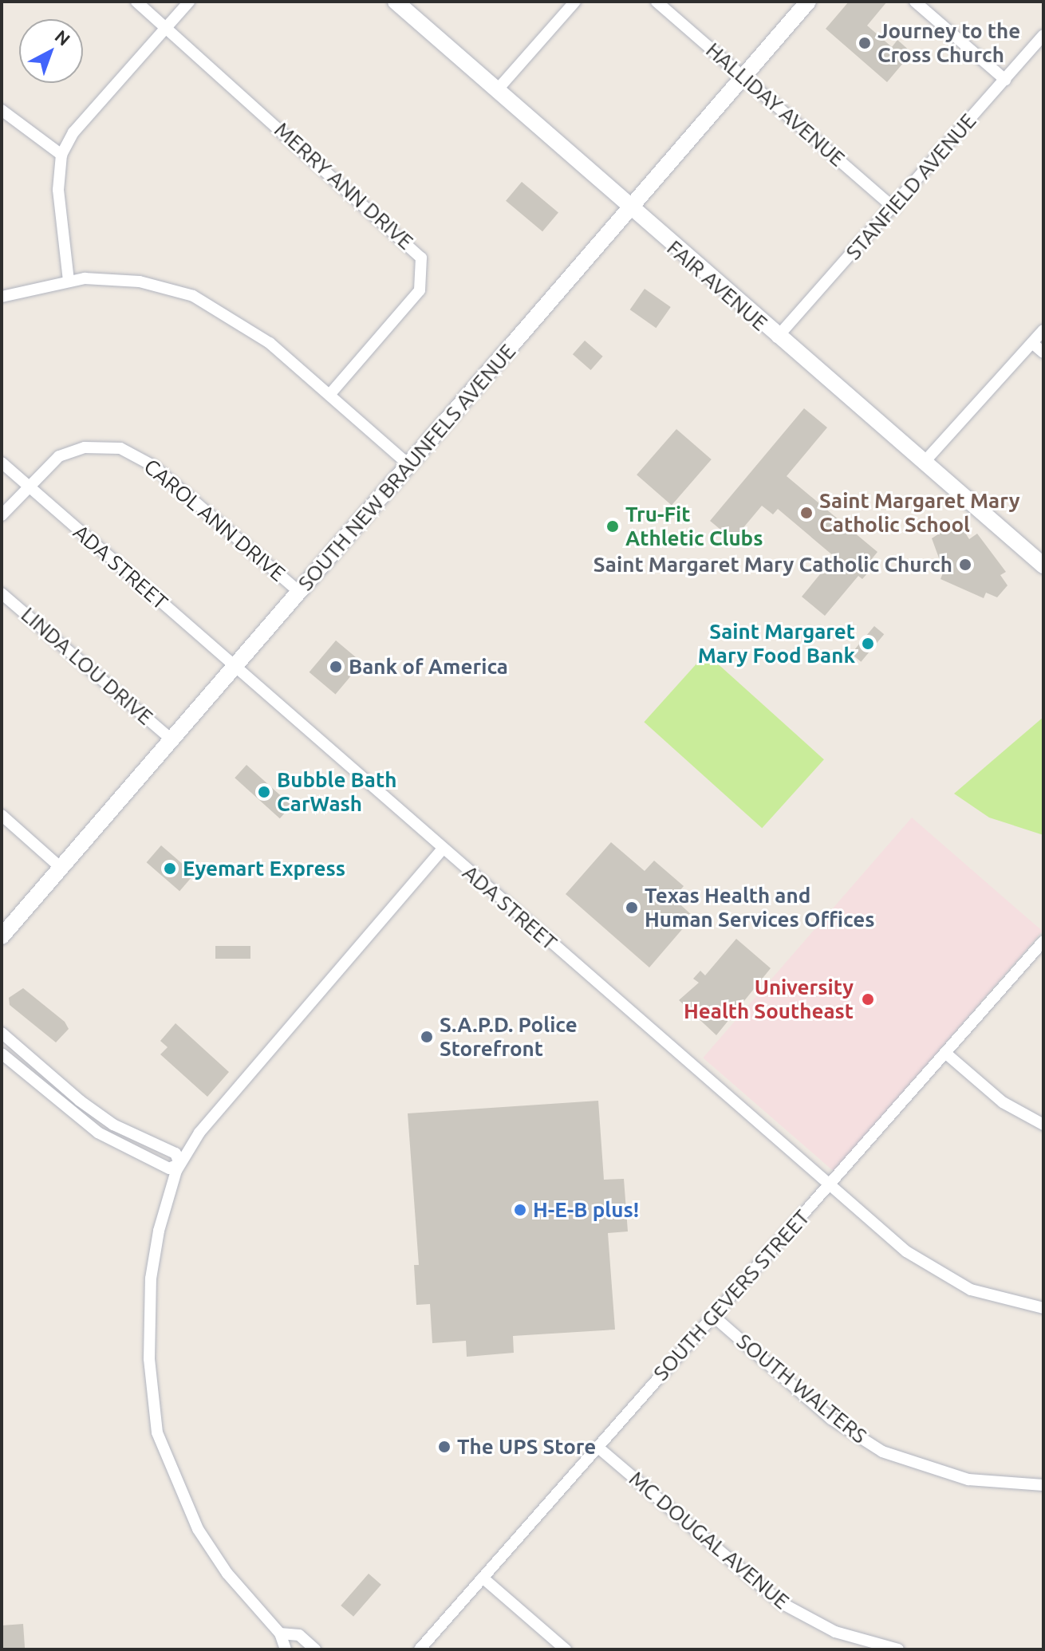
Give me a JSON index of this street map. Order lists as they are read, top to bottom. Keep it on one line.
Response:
{"streets":{"main road":["FAIR AVENUE","SOUTH NEW BRAUNFELS AVENUE"],"street":["HALLIDAY AVENUE","MERRY ANN DRIVE","STANFIELD AVENUE","CAROL ANN DRIVE","ADA STREET","LINDA LOU DRIVE","SOUTH GEVERS STREET","SOUTH WALTERS","MC DOUGAL AVENUE"]},"crossings":[["HALLIDAY AVENUE","STANFIELD AVENUE"],["HALLIDAY AVENUE","SOUTH NEW BRAUNFELS AVENUE"],["STANFIELD AVENUE","FAIR AVENUE"],["FAIR AVENUE","SOUTH NEW BRAUNFELS AVENUE"],["SOUTH NEW BRAUNFELS AVENUE","CAROL ANN DRIVE"],["SOUTH NEW BRAUNFELS AVENUE","ADA STREET"],["SOUTH NEW BRAUNFELS AVENUE","LINDA LOU DRIVE"],["CAROL ANN DRIVE","ADA STREET"],["ADA STREET","SOUTH GEVERS STREET"],["SOUTH GEVERS STREET","SOUTH WALTERS"],["SOUTH GEVERS STREET","MC DOUGAL AVENUE"]],"places":["Journey to the Cross Church","Saint Margaret Mary Catholic School","Tru-Fit Athletic Clubs","Saint Margaret Mary Catholic Church","Saint Margaret Mary Food Bank","Bank of America","Bubble Bath CarWash","Eyemart Express","Texas Health and Human Services Offices","University Health Southeast","S.A.P.D. Police Storefront","H-E-B plus!","The UPS Store"],"north":"top right"}
